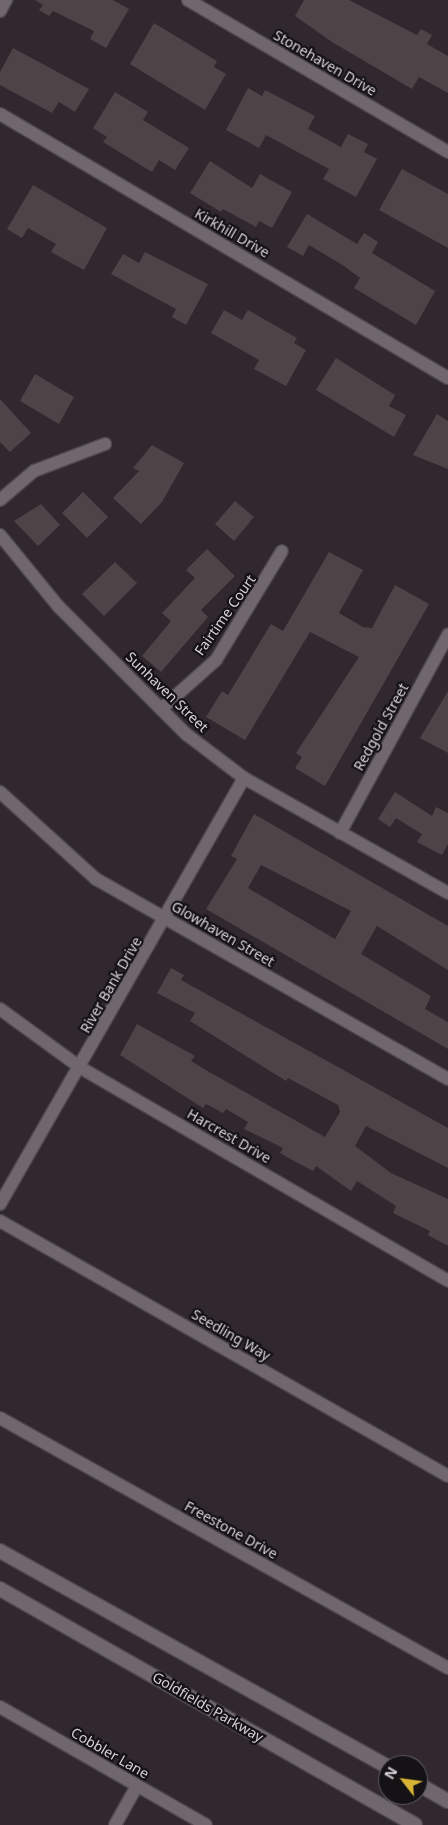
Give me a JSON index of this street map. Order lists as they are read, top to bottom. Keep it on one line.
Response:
{"streets":{"main road":["Goldfields Parkway"],"street":["Stonehaven Drive","Kirkhill Drive","Fairtime Court","Sunhaven Street","Redgold Street","Glowhaven Street","River Bank Drive","Harcrest Drive","Seedling Way","Freestone Drive","Cobbler Lane"]},"crossings":[["Fairtime Court","Sunhaven Street"],["Sunhaven Street","Redgold Street"],["Sunhaven Street","River Bank Drive"],["Glowhaven Street","River Bank Drive"],["River Bank Drive","Harcrest Drive"]],"north":"top left"}
